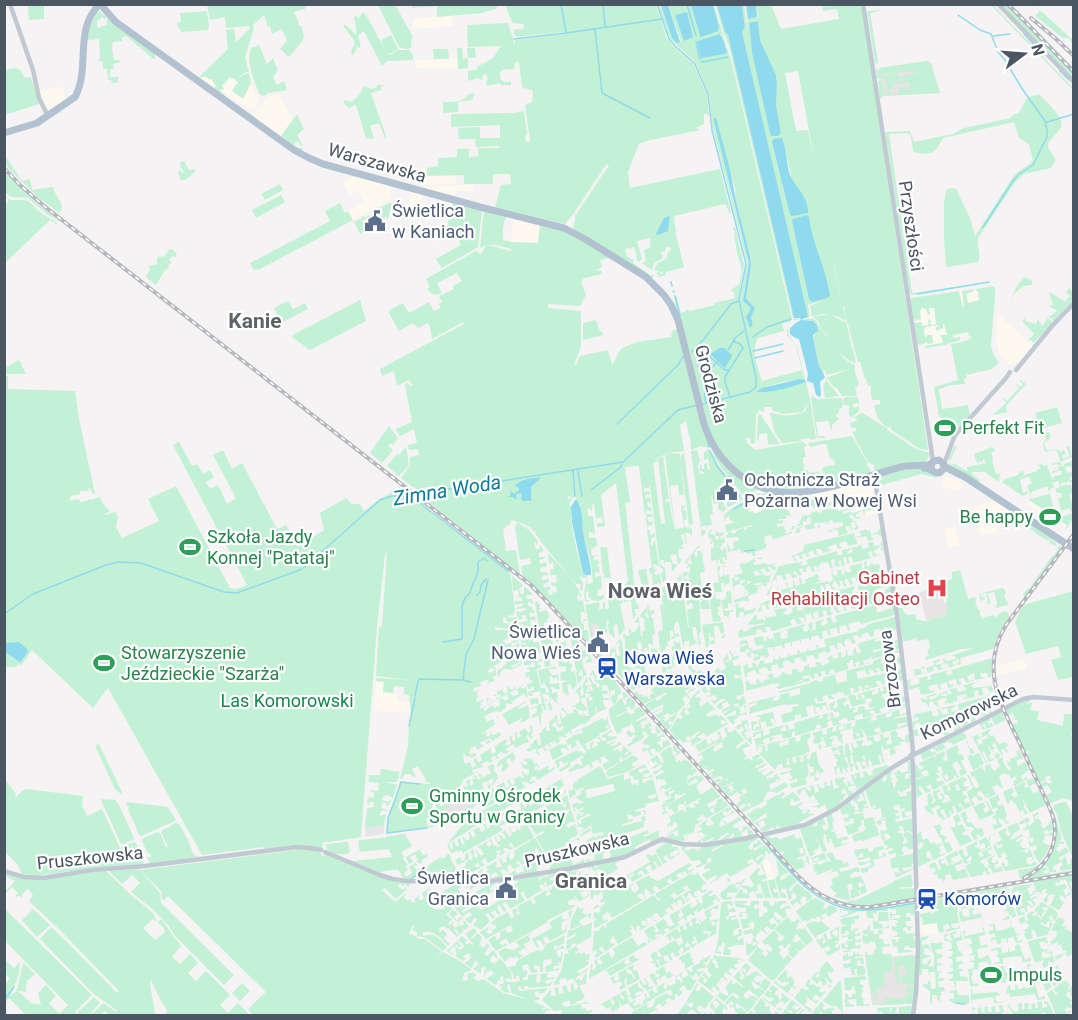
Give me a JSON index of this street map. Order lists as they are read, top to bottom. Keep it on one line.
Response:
{"streets":{"main road":["Warszawska","Grodziska"],"street":["Przyszłości","Brzozowa","Komorowska","Pruszkowska"]},"crossings":[["Warszawska","Grodziska"],["Przyszłości","Grodziska"],["Grodziska","Brzozowa"],["Brzozowa","Komorowska"],["Komorowska","Pruszkowska"]],"districts":["Kanie","Nowa Wieś","Granica"],"water":["Zimna Woda"],"parks":["Las Komorowski"],"places":{"public building":["Świetlica w Kaniach","Ochotnicza Straż Pożarna w Nowej Wsi","Świetlica Nowa Wieś","Świetlica Granica"],"sports":["Perfekt Fit","Be happy","Szkoła Jazdy Konnej \"Patataj\"","Stowarzyszenie Jeździeckie \"Szarża\"","Gminny Ośrodek Sportu w Granicy","Impuls"],"hospital":["Gabinet Rehabilitacji Osteo"],"station":["Nowa Wieś Warszawska","Komorów"]},"north":"right"}
